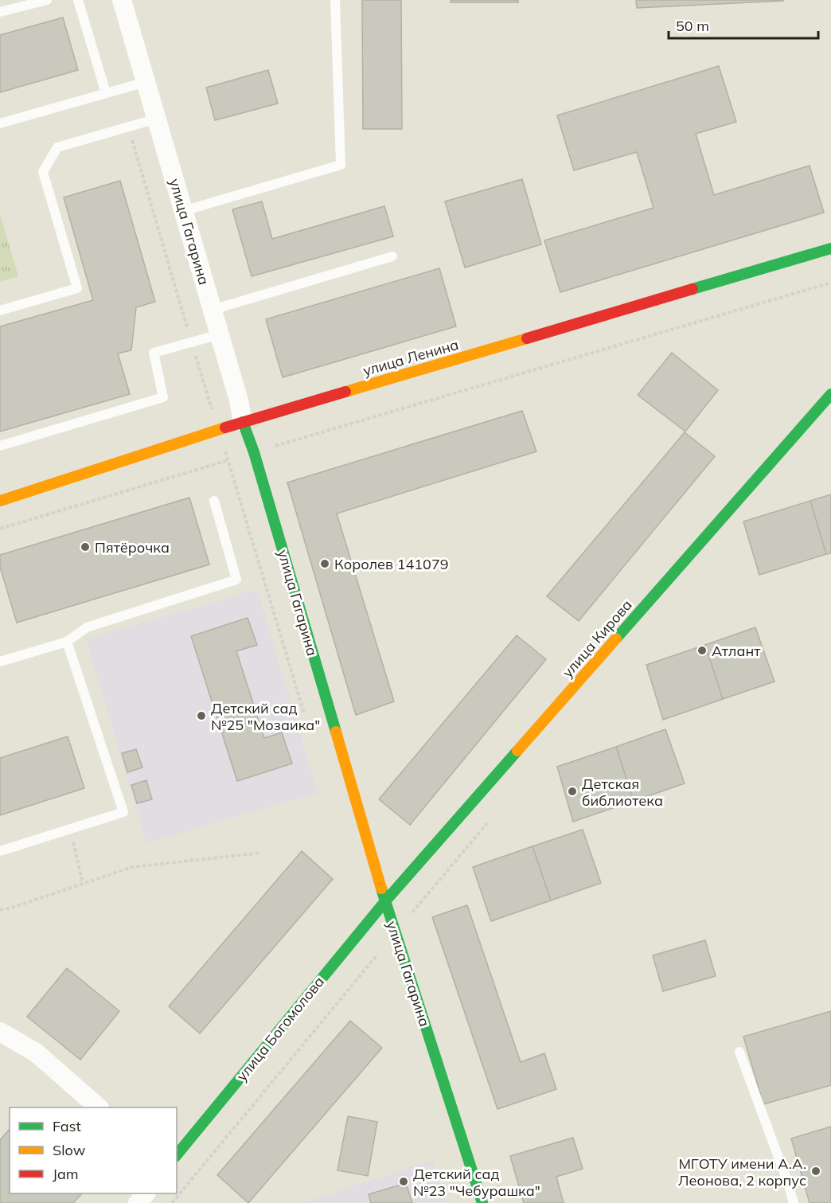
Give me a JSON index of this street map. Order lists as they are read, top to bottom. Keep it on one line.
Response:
{"streets":{"street":["улица Гагарина","улица Ленина","улица Кирова","улица Богомолова"]},"crossings":[["улица Гагарина","улица Ленина"],["улица Гагарина","улица Кирова"],["улица Гагарина","улица Богомолова"],["улица Кирова","улица Богомолова"]],"places":["Пятёрочка","Королев 141079","Атлант","Детский сад №25 \"Мозаика\"","Детская библиотека","МГОТУ имени А.А. Леонова, 2 корпус","Детский сад №23 \"Чебурашка\""],"legend":["Fast","Slow","Jam"],"scale_bar":"50 m"}
